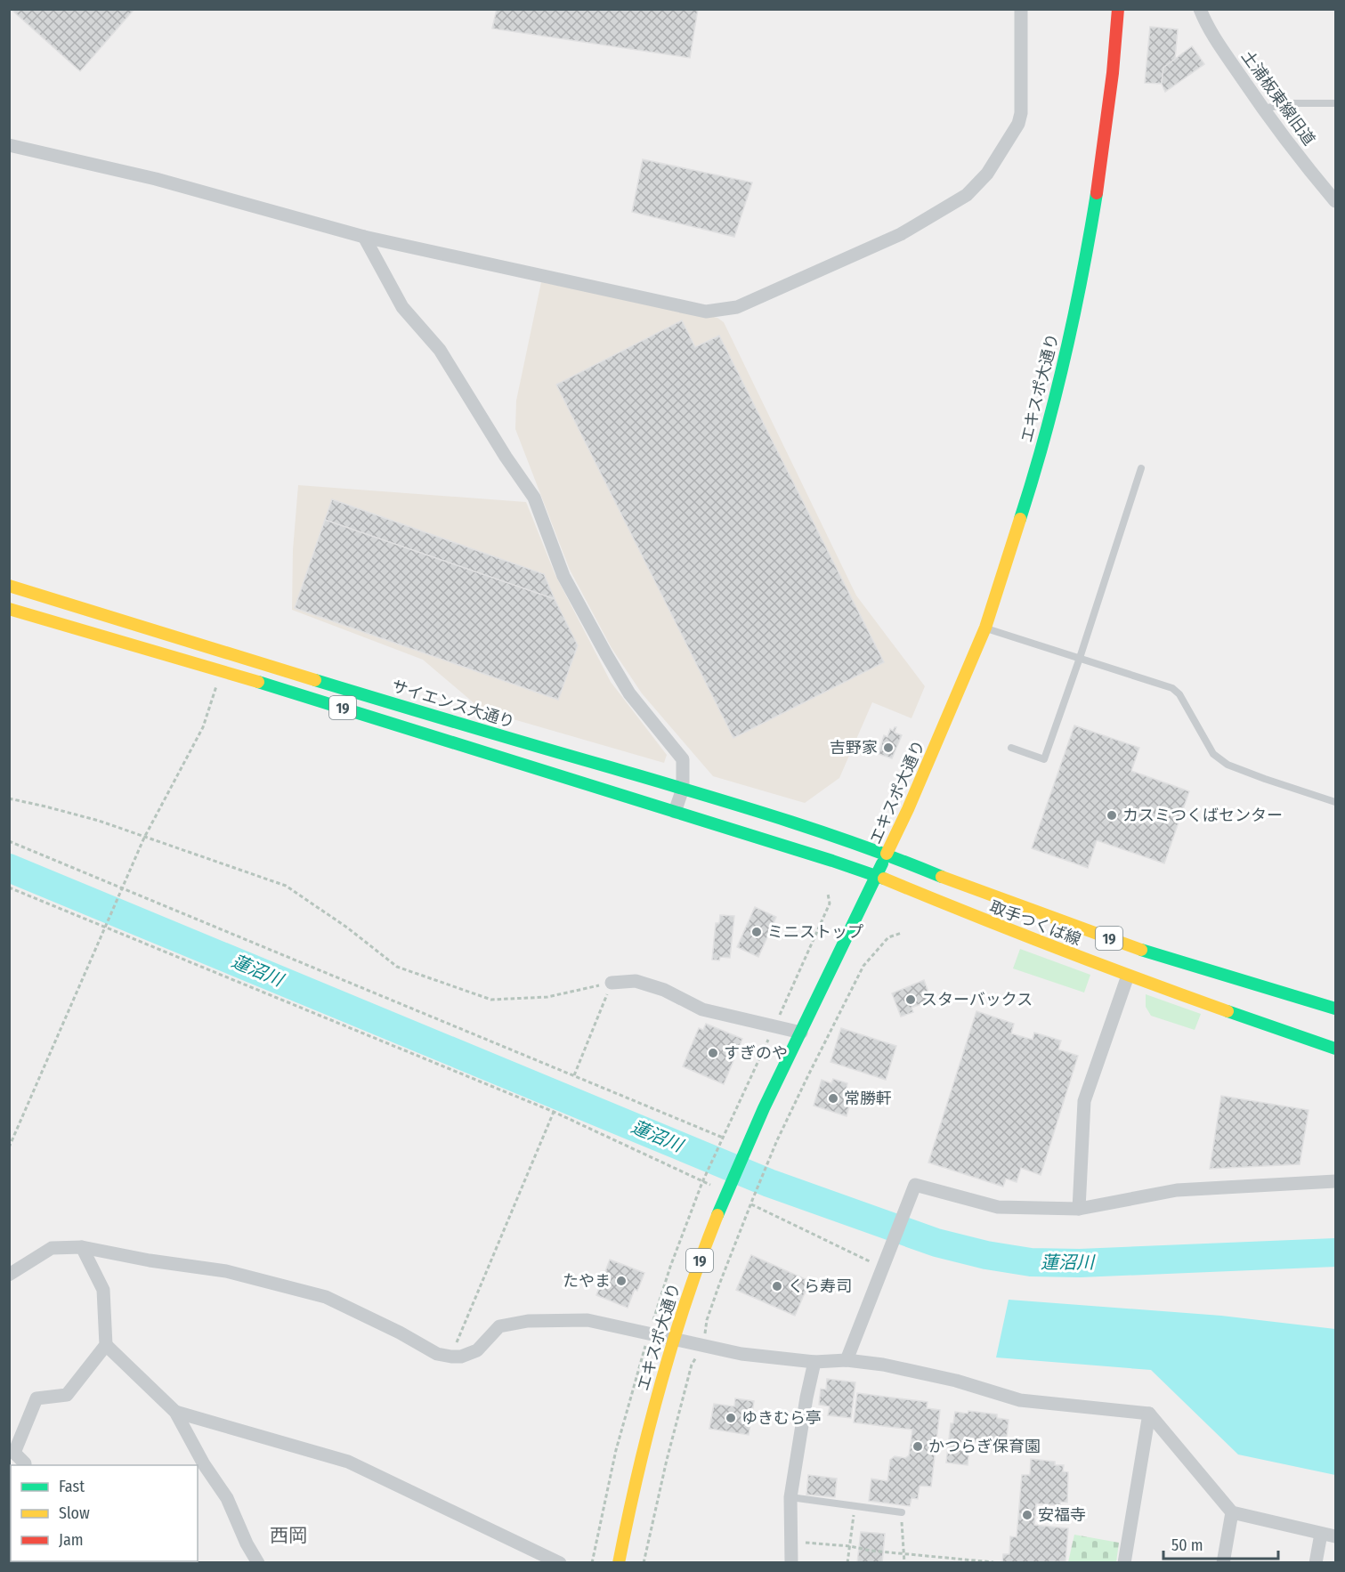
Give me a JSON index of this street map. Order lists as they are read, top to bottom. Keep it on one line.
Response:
{"streets":{"main road":["エキスポ大通り","サイエンス大通り","19","取手つくば線"],"street":["土浦板東線旧道"]},"crossings":[["エキスポ大通り","サイエンス大通り"],["エキスポ大通り","19"],["エキスポ大通り","取手つくば線"],["サイエンス大通り","取手つくば線"],["19","取手つくば線"]],"districts":["西岡"],"water":["蓮沼川"],"places":["吉野家","カスミつくばセンター","ミニストップ","スターバックス","すぎのや","常勝軒","たやま","くら寿司","ゆきむら亭","かつらぎ保育園","安福寺"],"legend":["Fast","Slow","Jam"],"scale_bar":"50 m"}
